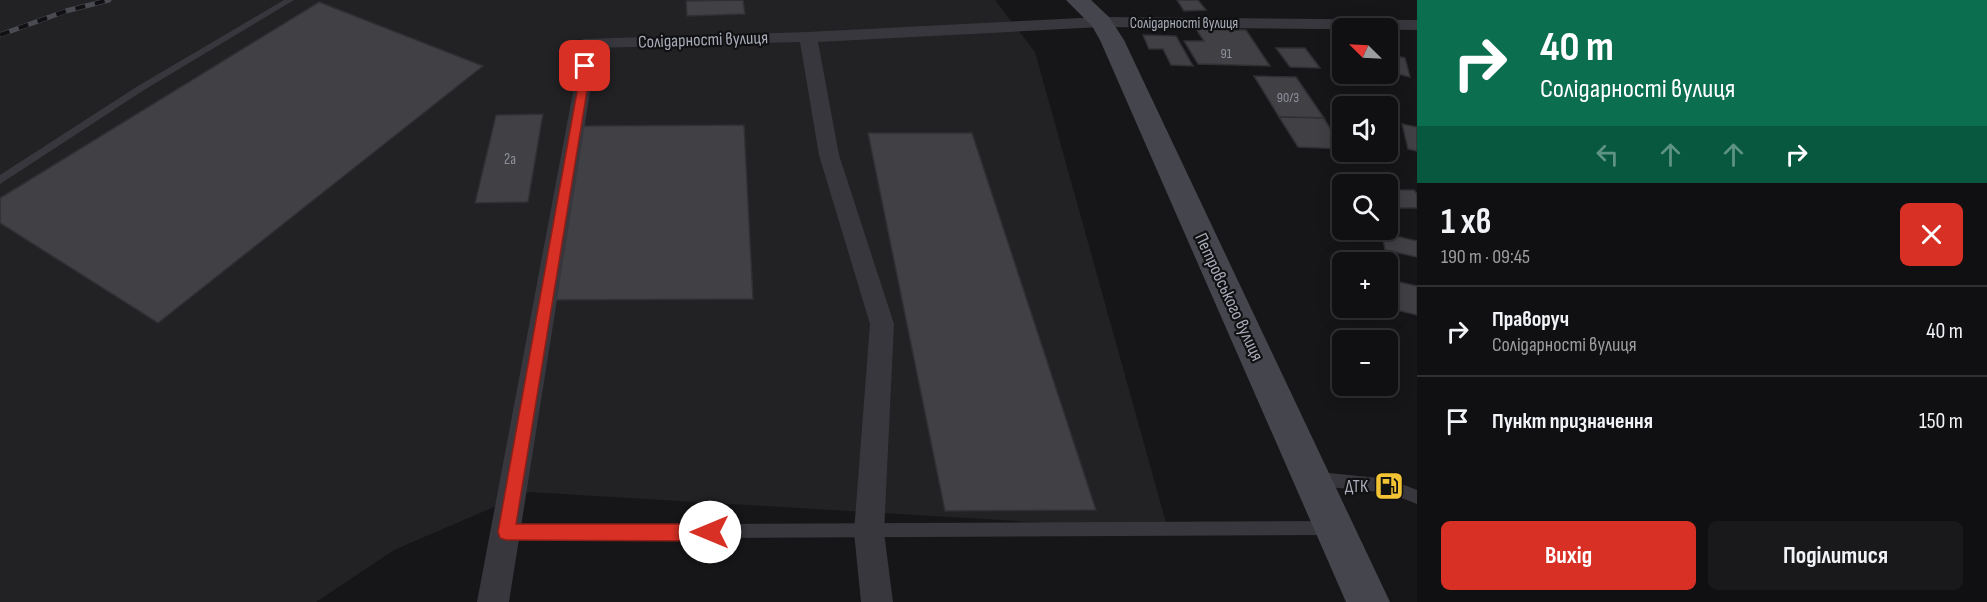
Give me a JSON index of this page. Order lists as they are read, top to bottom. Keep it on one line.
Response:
{"streets":{"main road":["Петровського вулиця"],"street":["Солідарності вулиця"]},"crossings":[["Солідарності вулиця","Петровського вулиця"]],"places":{"fuel station":["ДТК"]},"house_numbers":["91","90/3","2а"],"north":"top left","page":{"turn":["40 m","Солідарності вулиця"],"map_buttons":["+","−"],"heading":["1 хв","190 m · 09:45"],"list":[{"name":"Праворуч","note":"Солідарності вулиця","value":"40 m"},{"name":"Пункт призначення","value":"150 m"}],"buttons":["Вихід","Поділитися"]}}
